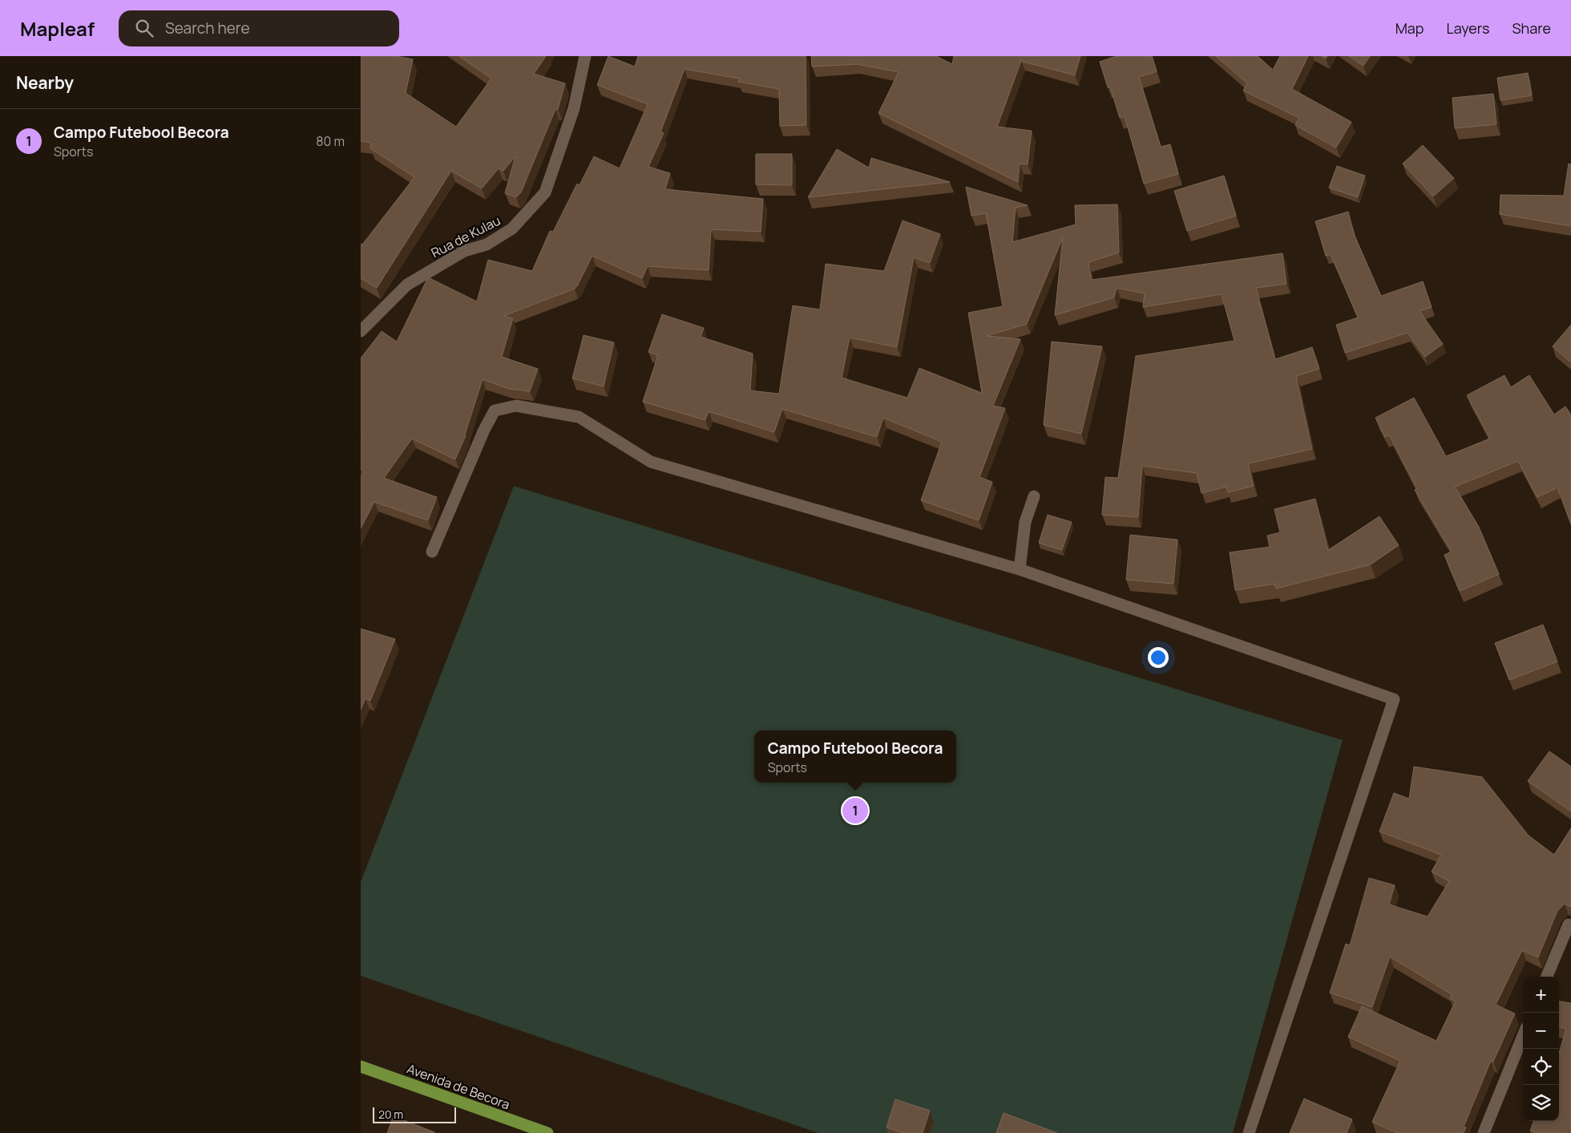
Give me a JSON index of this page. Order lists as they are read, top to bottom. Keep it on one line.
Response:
{"streets":{"main road":["Avenida de Becora"],"street":["Rua de Kulau"]},"scale_bar":"20 m","page":{"header":"Mapleaf","search":"Search here","nav":["Map","Layers","Share"],"heading":"Nearby","list":[{"mark":"1","name":"Campo Futebool Becora","note":"Sports","value":"80 m"}],"popup":["Campo Futebool Becora","Sports"],"pins":"1","map_buttons":["+","−"],"scale":"20 m"}}
